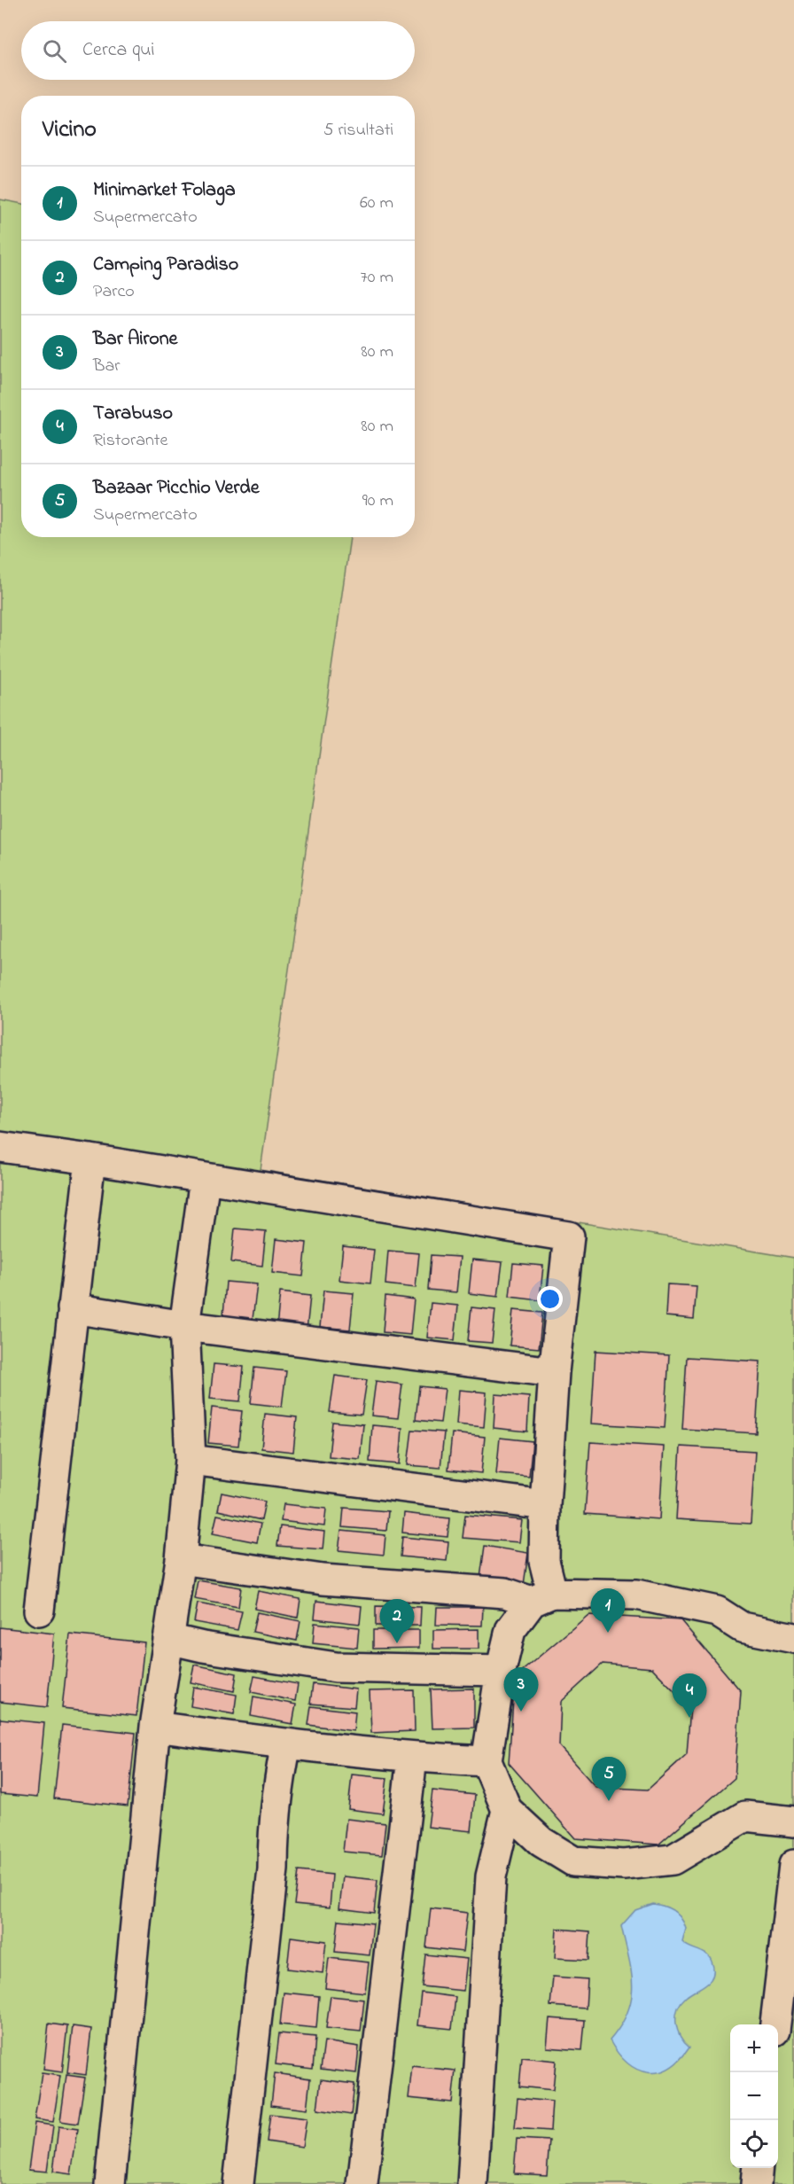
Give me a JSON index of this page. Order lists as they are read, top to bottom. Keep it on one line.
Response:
{"page":{"search":"Cerca qui","heading":["Vicino","5 risultati"],"list":[{"mark":"1","name":"Minimarket Folaga","note":"Supermercato","value":"60 m"},{"mark":"2","name":"Camping Paradiso","note":"Parco","value":"70 m"},{"mark":"3","name":"Bar Airone","note":"Bar","value":"80 m"},{"mark":"4","name":"Tarabuso","note":"Ristorante","value":"80 m"},{"mark":"5","name":"Bazaar Picchio Verde","note":"Supermercato","value":"90 m"}],"pins":["1","2","3","4","5"],"map_buttons":["+","−"]}}
